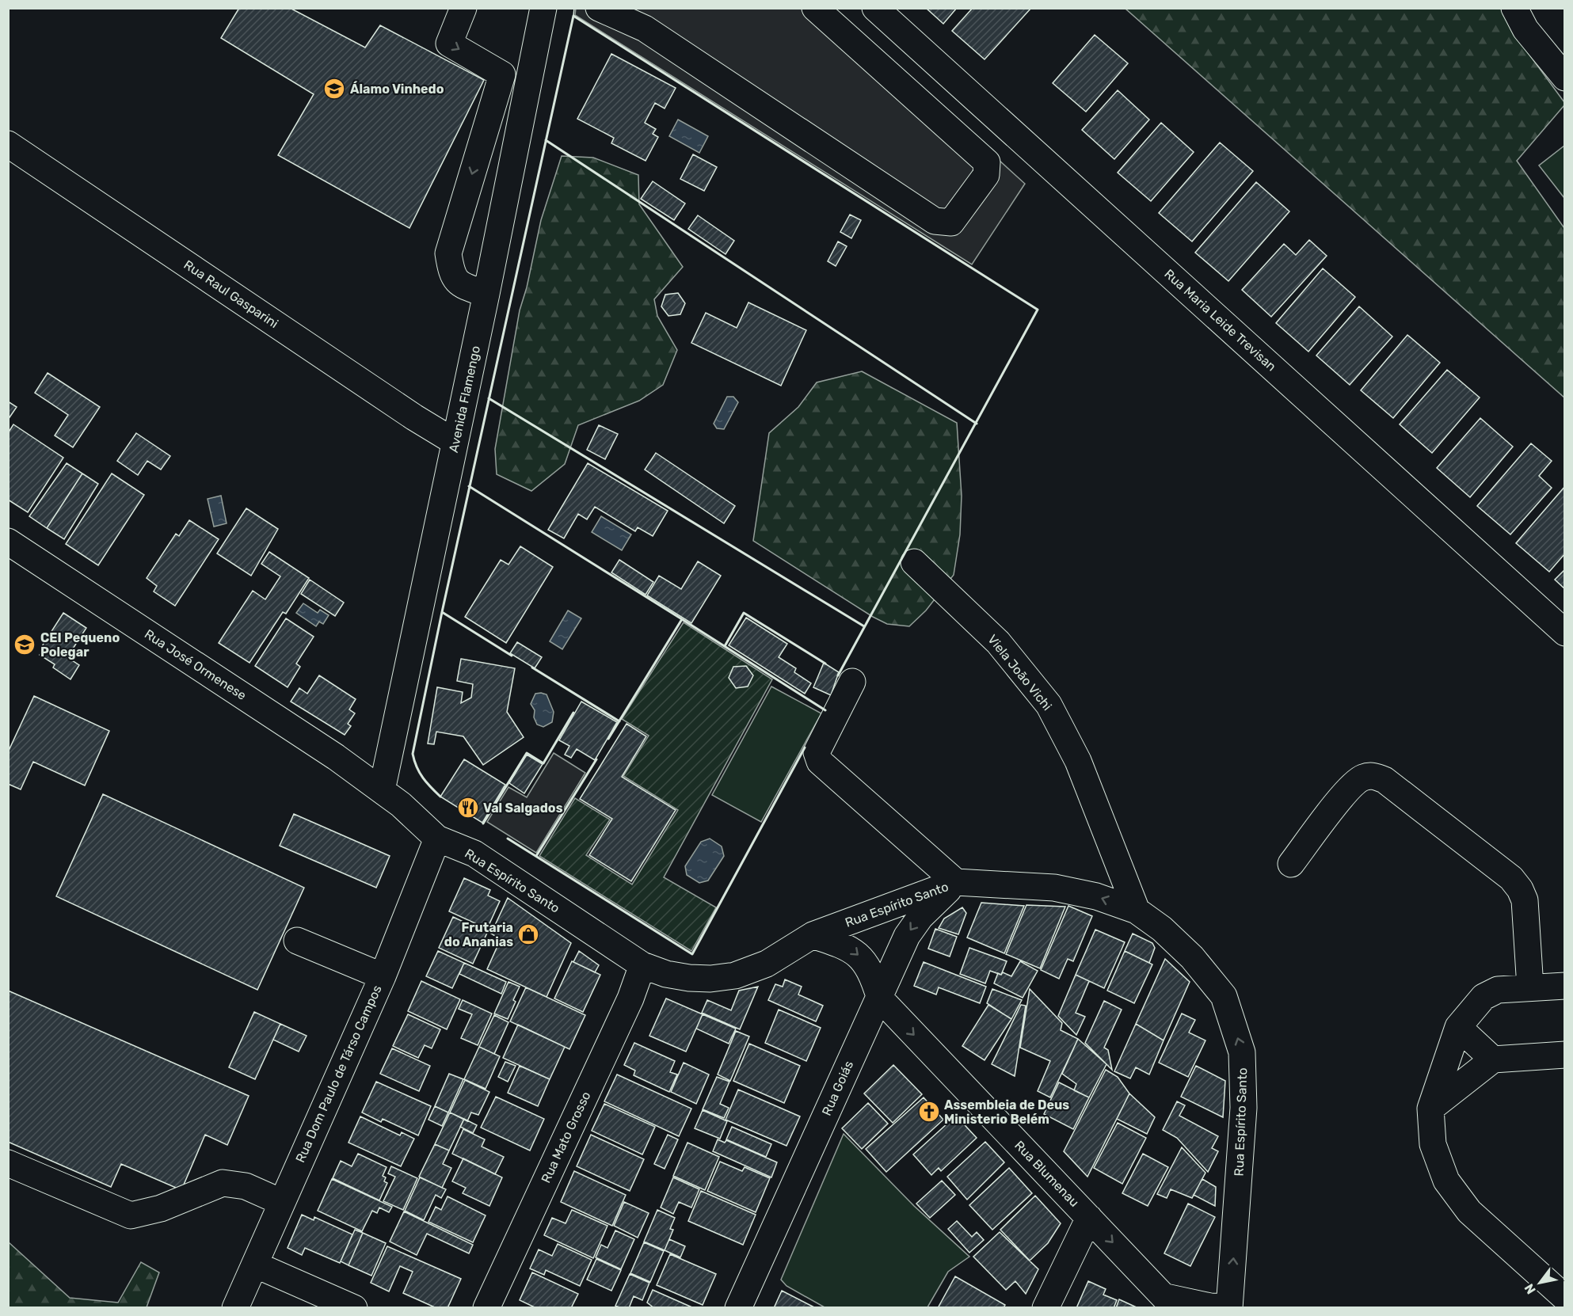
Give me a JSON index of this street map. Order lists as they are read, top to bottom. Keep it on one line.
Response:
{"streets":{"street":["Rua Raul Gasparini","Rua Maria Leide Trevisan","Avenida Flamengo","Rua José Ormenese","Viela João Vichi","Rua Espírito Santo","Rua Dom Paulo de Társo Campos","Rua Goiás","Rua Mato Grosso","Rua Blumenau"]},"crossings":[["Rua Raul Gasparini","Avenida Flamengo"],["Avenida Flamengo","Rua José Ormenese"],["Rua José Ormenese","Rua Espírito Santo"],["Rua José Ormenese","Rua Dom Paulo de Társo Campos"],["Viela João Vichi","Rua Espírito Santo"],["Rua Espírito Santo","Rua Dom Paulo de Társo Campos"],["Rua Espírito Santo","Rua Goiás"],["Rua Espírito Santo","Rua Mato Grosso"],["Rua Goiás","Rua Blumenau"]],"one_way":["Rua Espírito Santo","Rua Blumenau"],"places":{"school or university":["Álamo Vinhedo","CEI Pequeno Polegar"],"restaurant":["Val Salgados"],"shop":["Frutaria do Ananias"],"church":["Assembleia de Deus Ministerio Belém"]},"north":"bottom left"}
